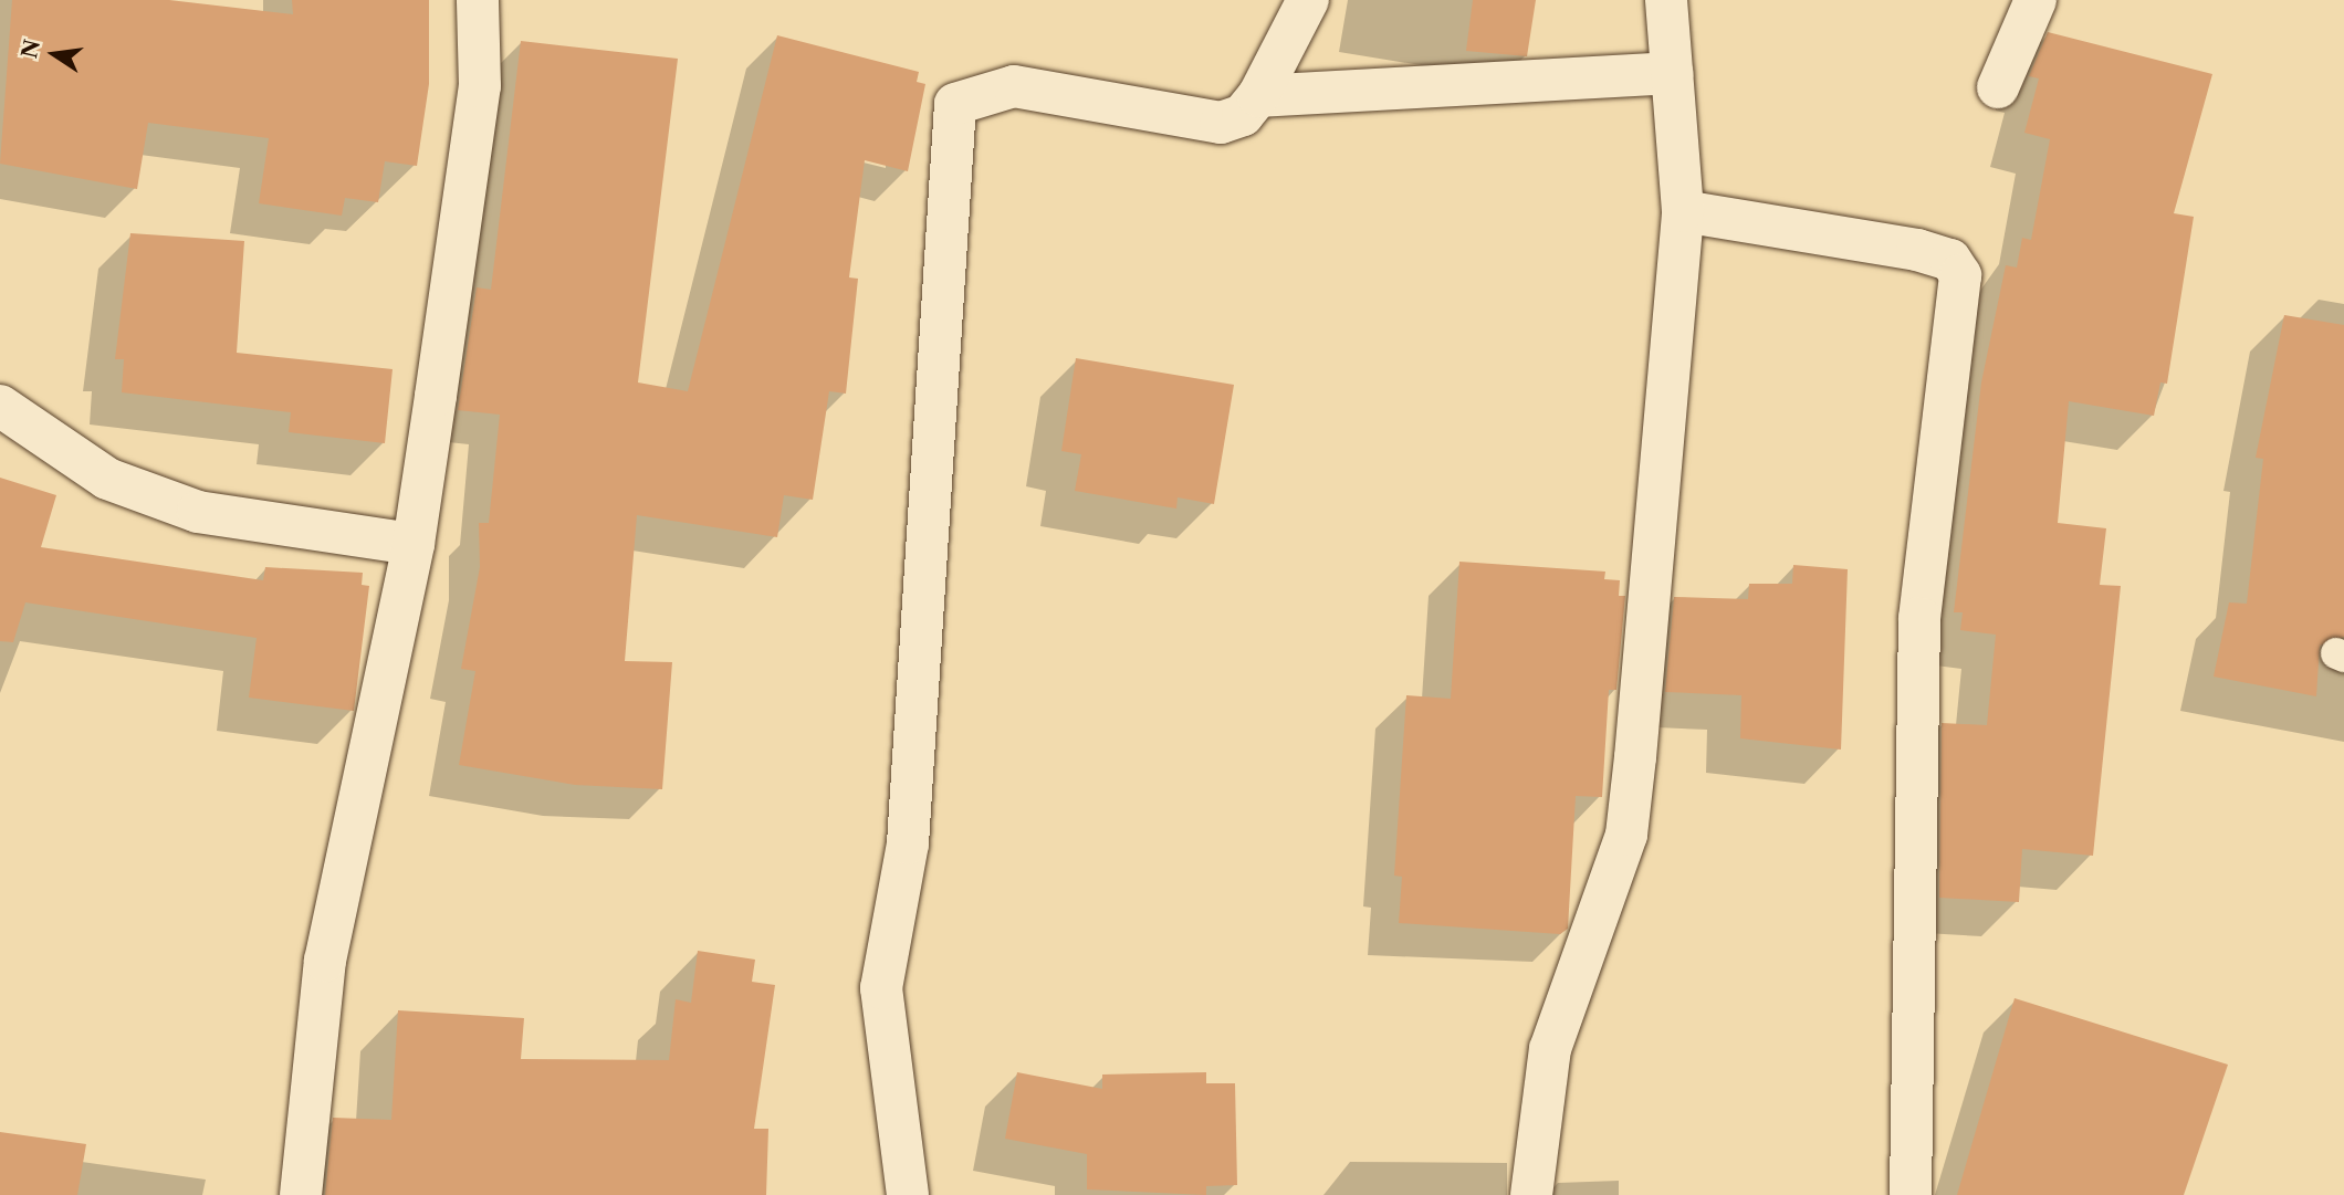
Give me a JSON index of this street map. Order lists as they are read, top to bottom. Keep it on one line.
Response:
{"north":"left"}
